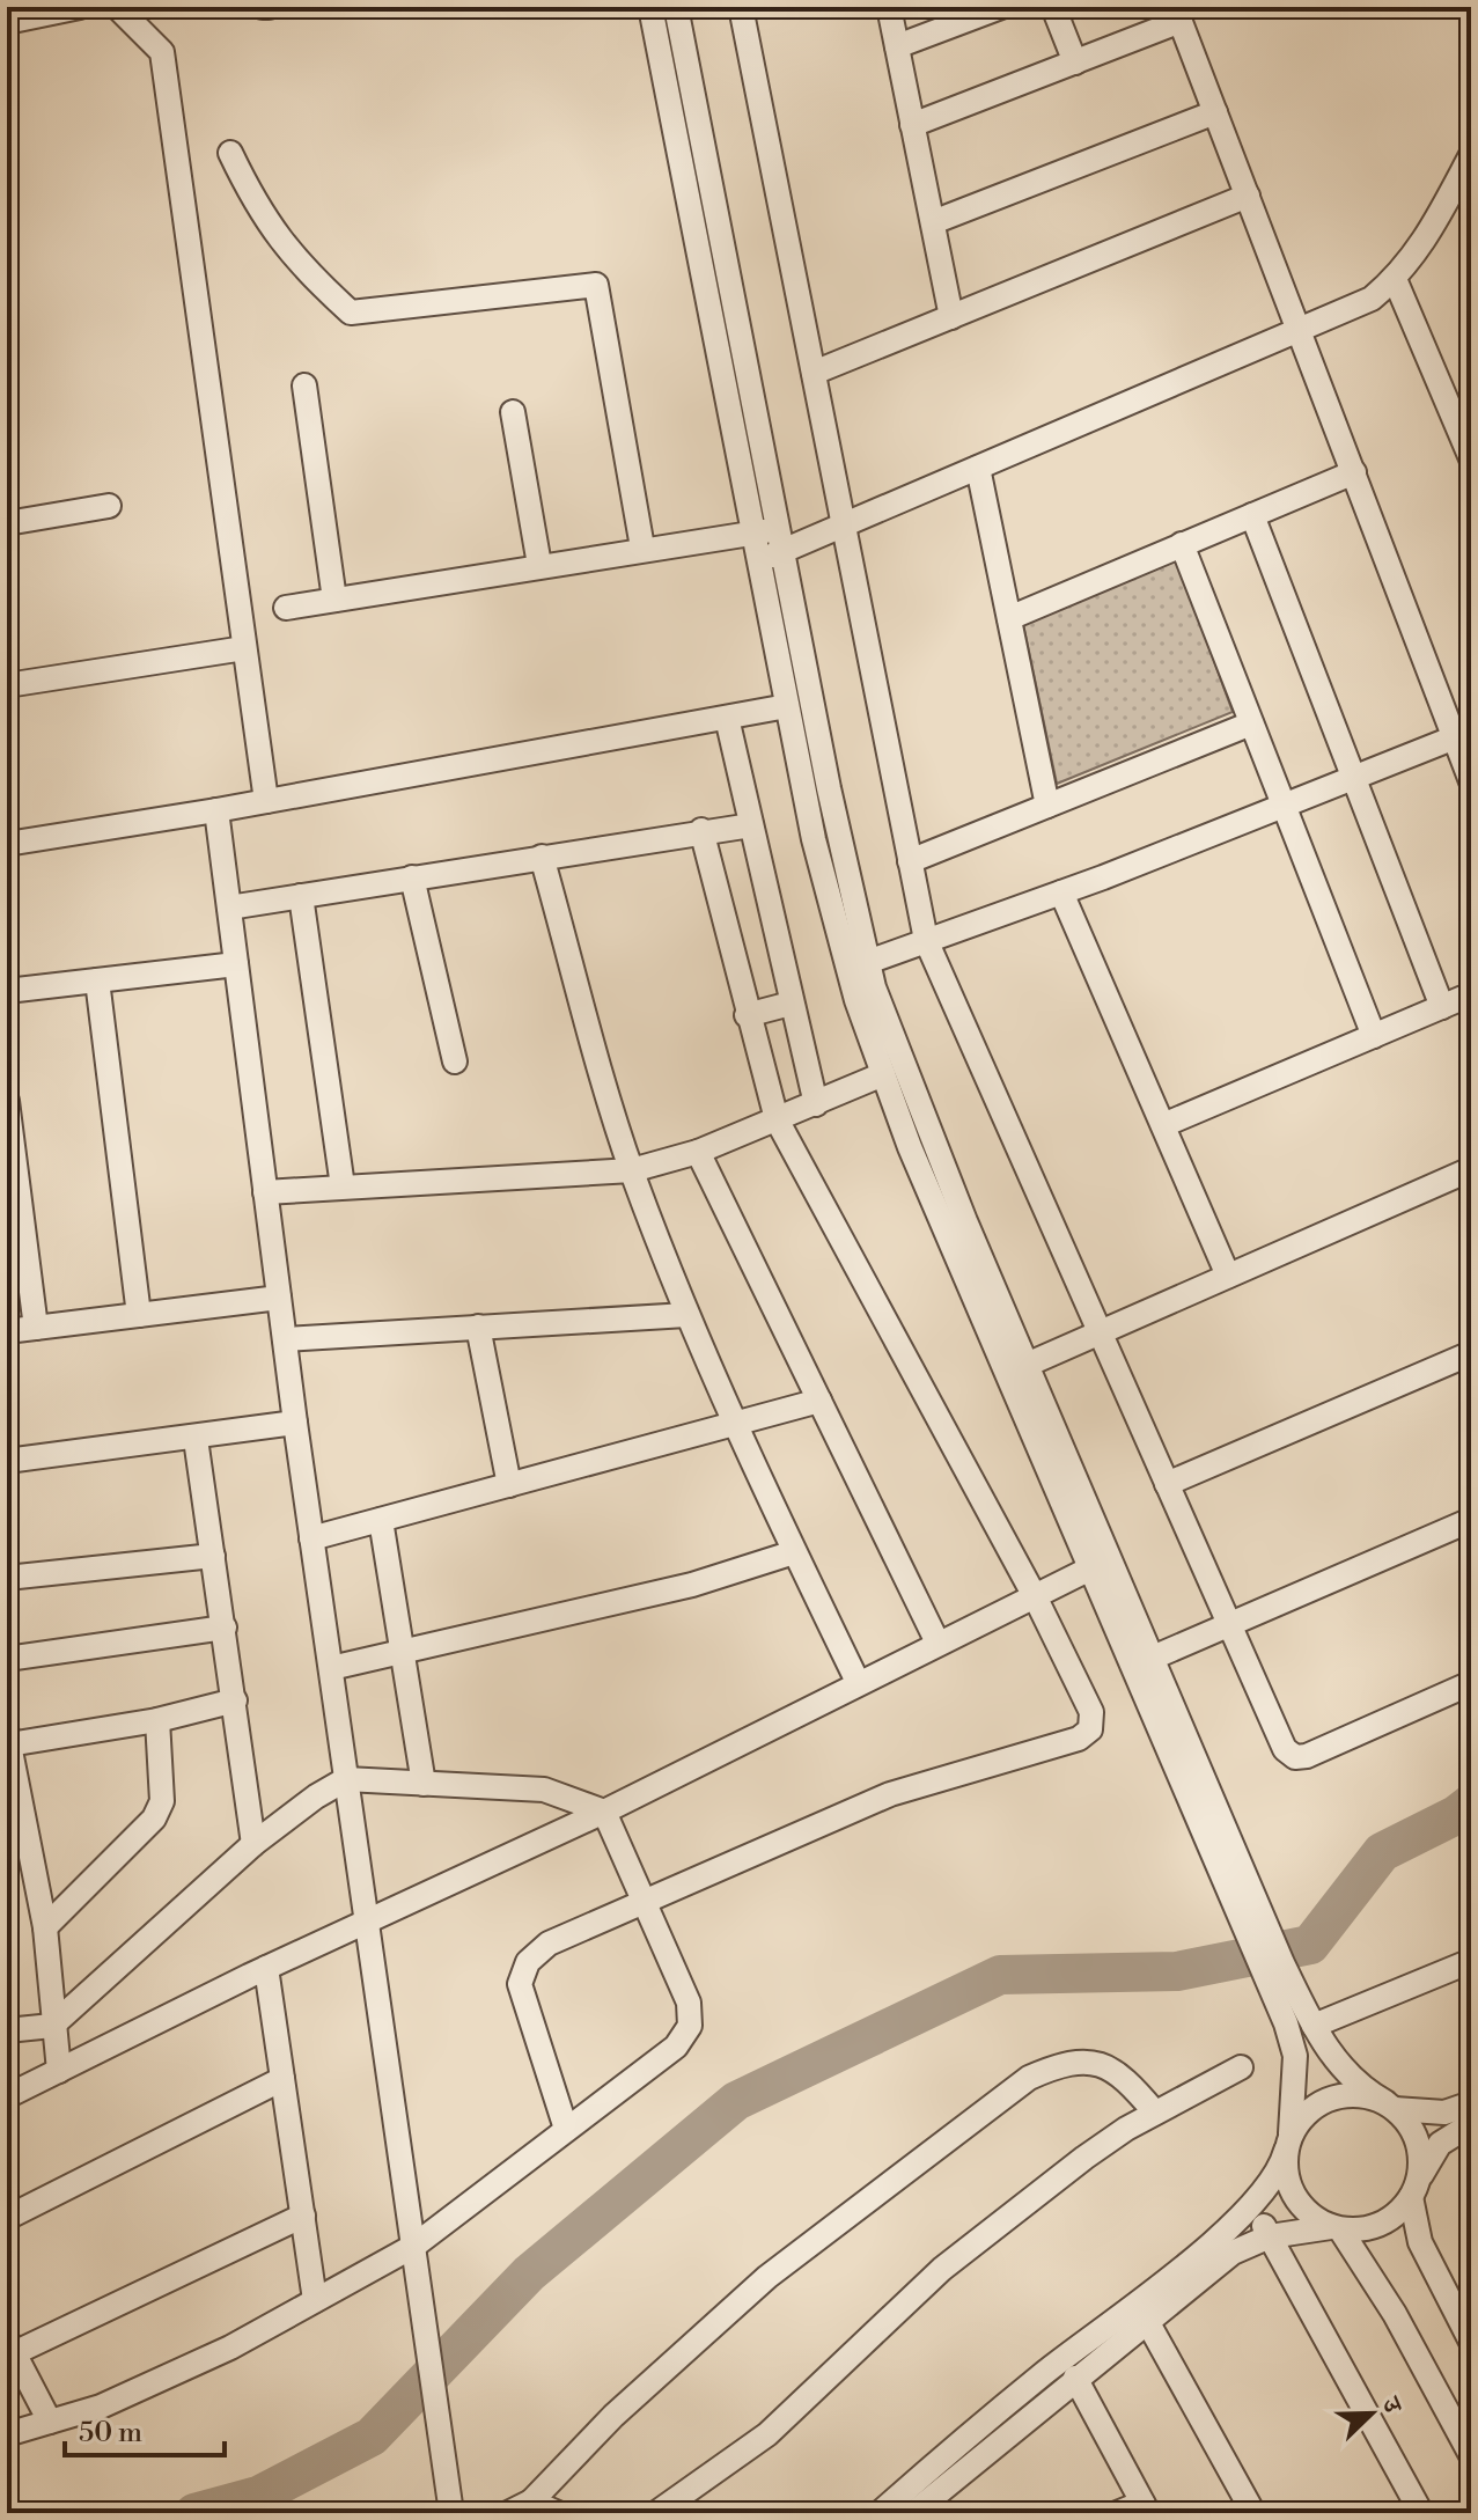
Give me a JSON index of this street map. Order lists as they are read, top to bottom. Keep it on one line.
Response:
{"scale_bar":"50 m","north":"top right"}
